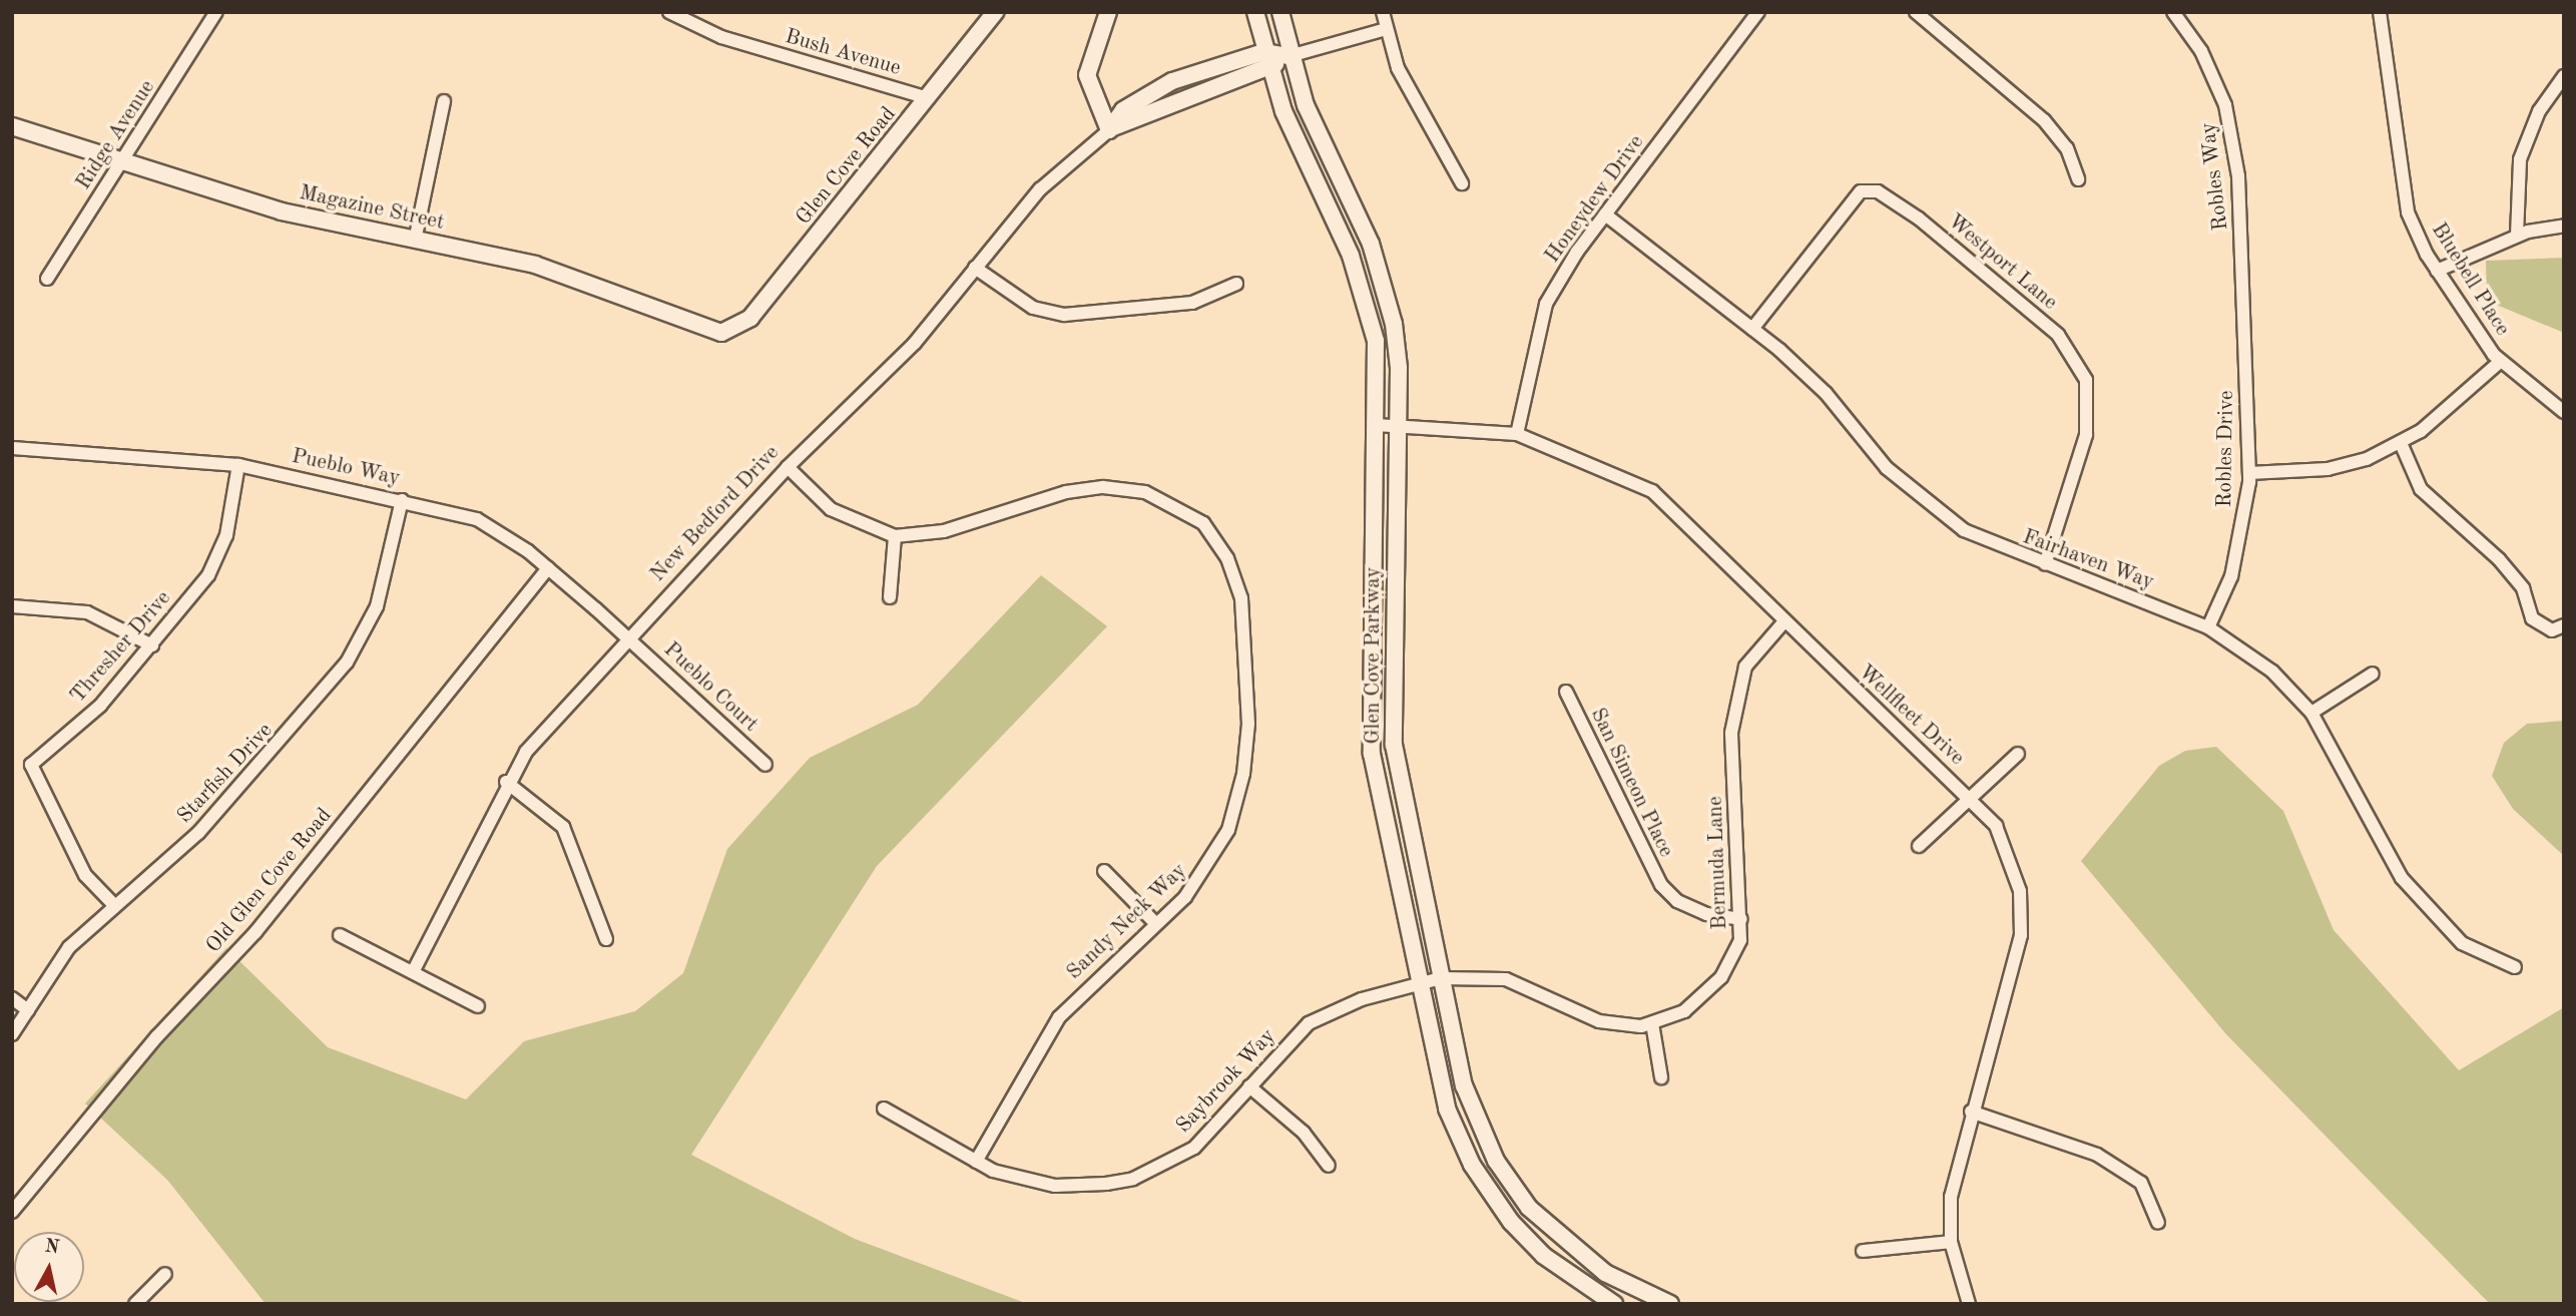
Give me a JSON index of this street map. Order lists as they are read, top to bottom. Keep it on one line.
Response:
{"streets":{"main road":["Glen Cove Road","Magazine Street","New Bedford Drive","Glen Cove Parkway"],"street":["Bush Avenue","Ridge Avenue","Robles Way","Honeydew Drive","Westport Lane","Bluebell Place","Robles Drive","Pueblo Way","Fairhaven Way","Thresher Drive","Pueblo Court","Wellfleet Drive","Starfish Drive","San Simeon Place","Bermuda Lane","Old Glen Cove Road","Sandy Neck Way","Saybrook Way"]},"crossings":[["Bush Avenue","Glen Cove Road"],["Ridge Avenue","Magazine Street"],["Glen Cove Road","Magazine Street"],["Robles Way","Robles Drive"],["Honeydew Drive","Fairhaven Way"],["Honeydew Drive","Wellfleet Drive"],["Westport Lane","Fairhaven Way"],["Robles Drive","Fairhaven Way"],["Pueblo Way","New Bedford Drive"],["Pueblo Way","Thresher Drive"],["Pueblo Way","Pueblo Court"],["Pueblo Way","Starfish Drive"],["Pueblo Way","Old Glen Cove Road"],["New Bedford Drive","Glen Cove Parkway"],["New Bedford Drive","Pueblo Court"],["New Bedford Drive","Sandy Neck Way"],["Thresher Drive","Starfish Drive"],["Glen Cove Parkway","Wellfleet Drive"],["Glen Cove Parkway","Bermuda Lane"],["Glen Cove Parkway","Saybrook Way"],["Wellfleet Drive","Bermuda Lane"],["San Simeon Place","Bermuda Lane"],["Bermuda Lane","Saybrook Way"],["Sandy Neck Way","Saybrook Way"]],"north":"top"}
